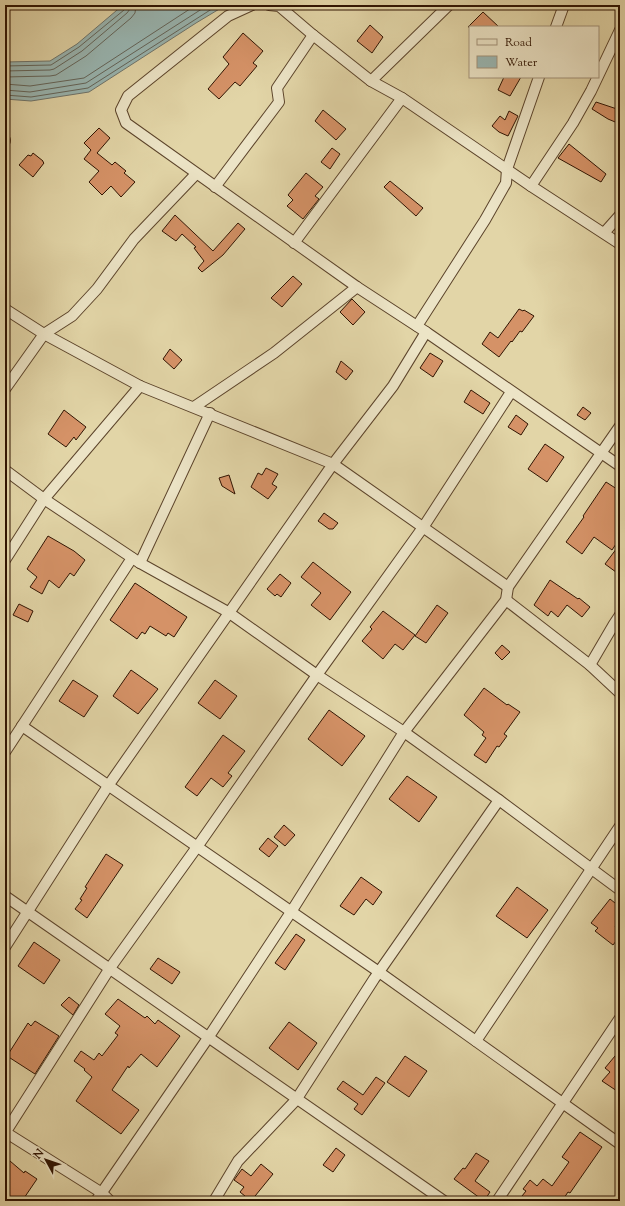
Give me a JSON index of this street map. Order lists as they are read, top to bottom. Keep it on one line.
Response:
{"legend":["Road","Water"],"north":"top left"}
